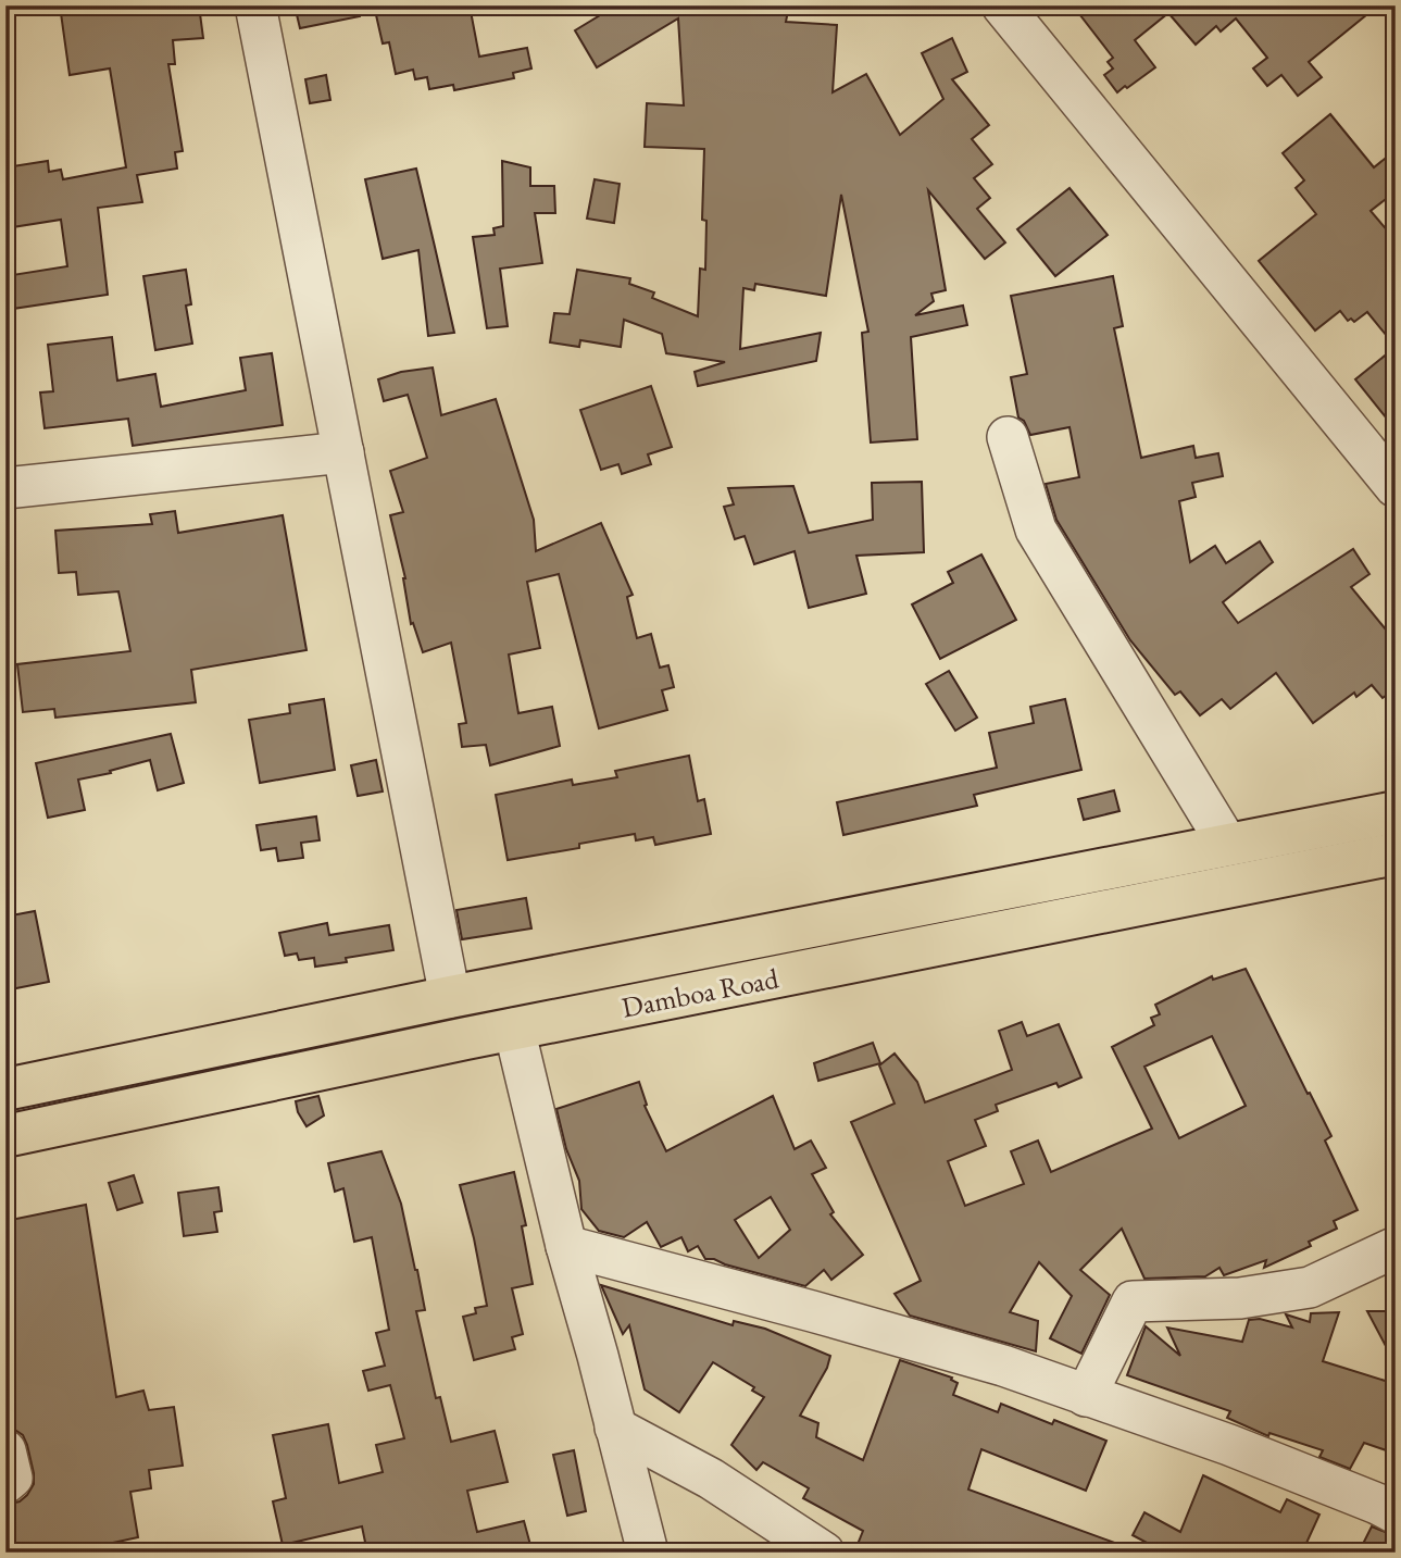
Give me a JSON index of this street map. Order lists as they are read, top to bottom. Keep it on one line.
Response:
{"streets":{"main road":["Damboa Road"]}}
